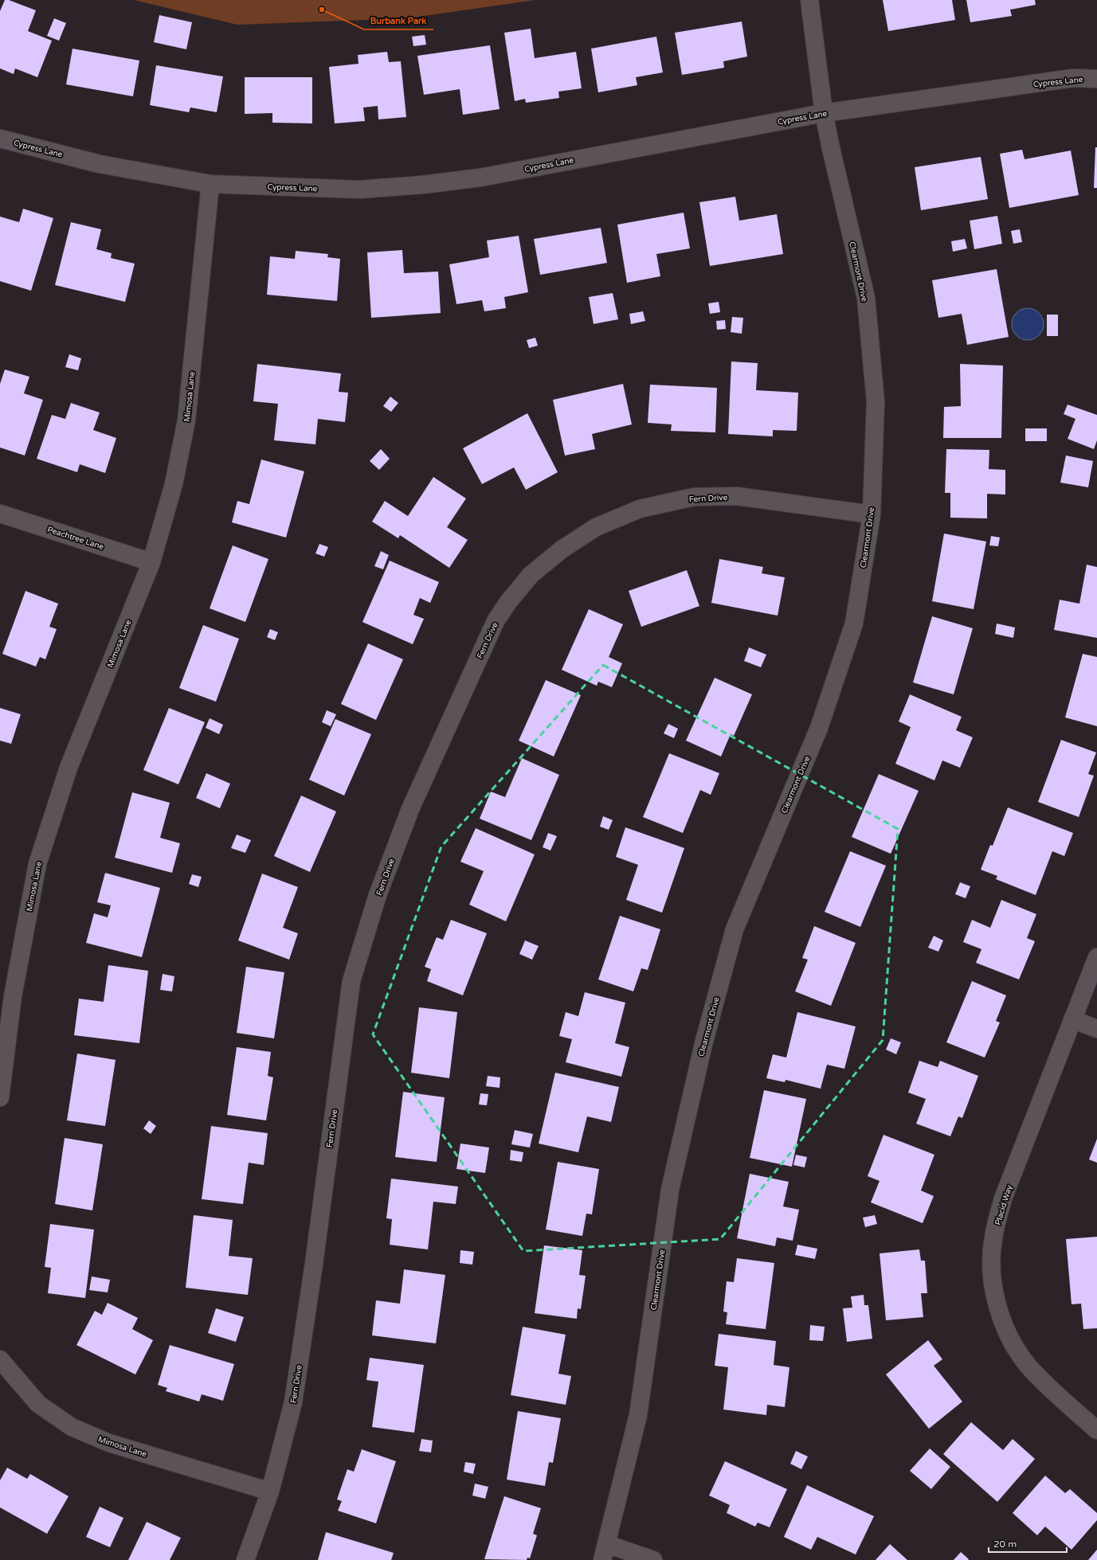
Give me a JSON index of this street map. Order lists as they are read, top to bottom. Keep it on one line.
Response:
{"streets":{"street":["Cypress Lane","Clearmont Drive","Mimosa Lane","Fern Drive","Peachtree Lane","Placid Way"]},"crossings":[["Cypress Lane","Clearmont Drive"],["Cypress Lane","Mimosa Lane"],["Clearmont Drive","Fern Drive"],["Mimosa Lane","Fern Drive"],["Mimosa Lane","Peachtree Lane"]],"places":["Burbank Park"],"scale_bar":"20 m"}
